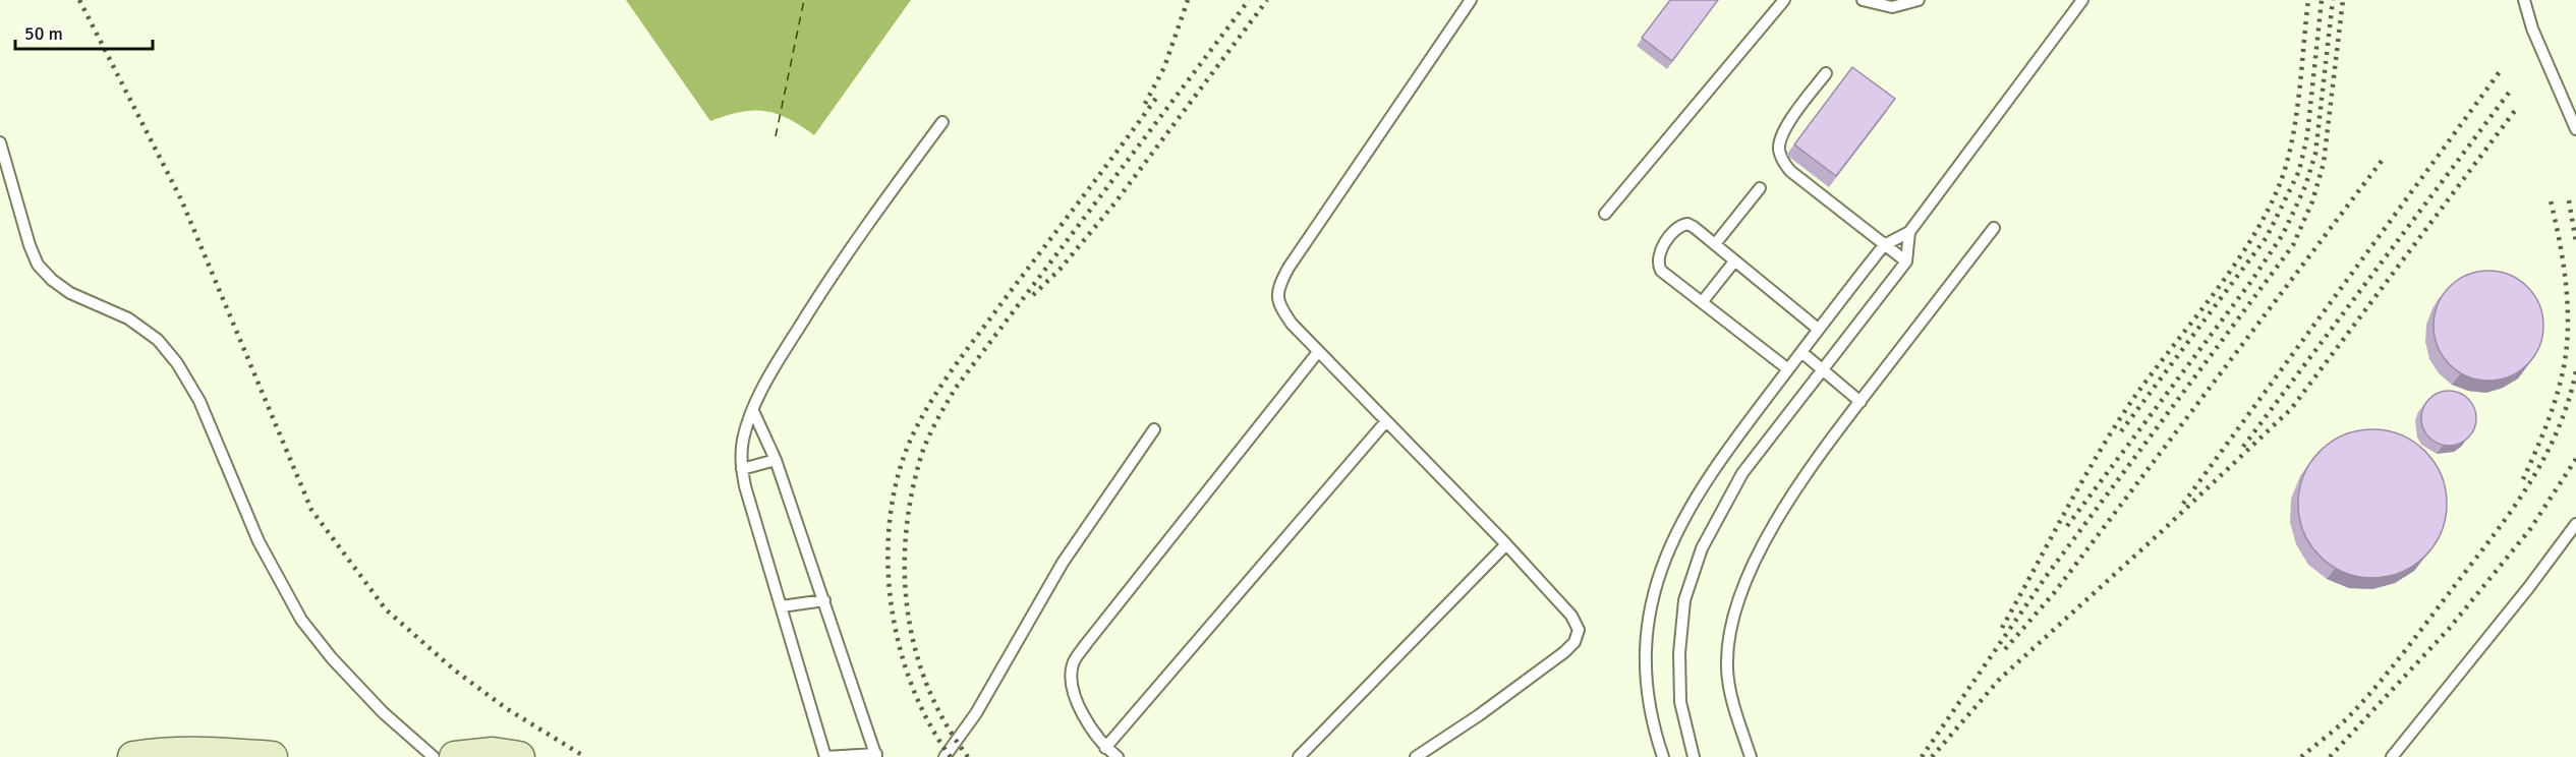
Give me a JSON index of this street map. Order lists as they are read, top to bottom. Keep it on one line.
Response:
{"scale_bar":"50 m"}
